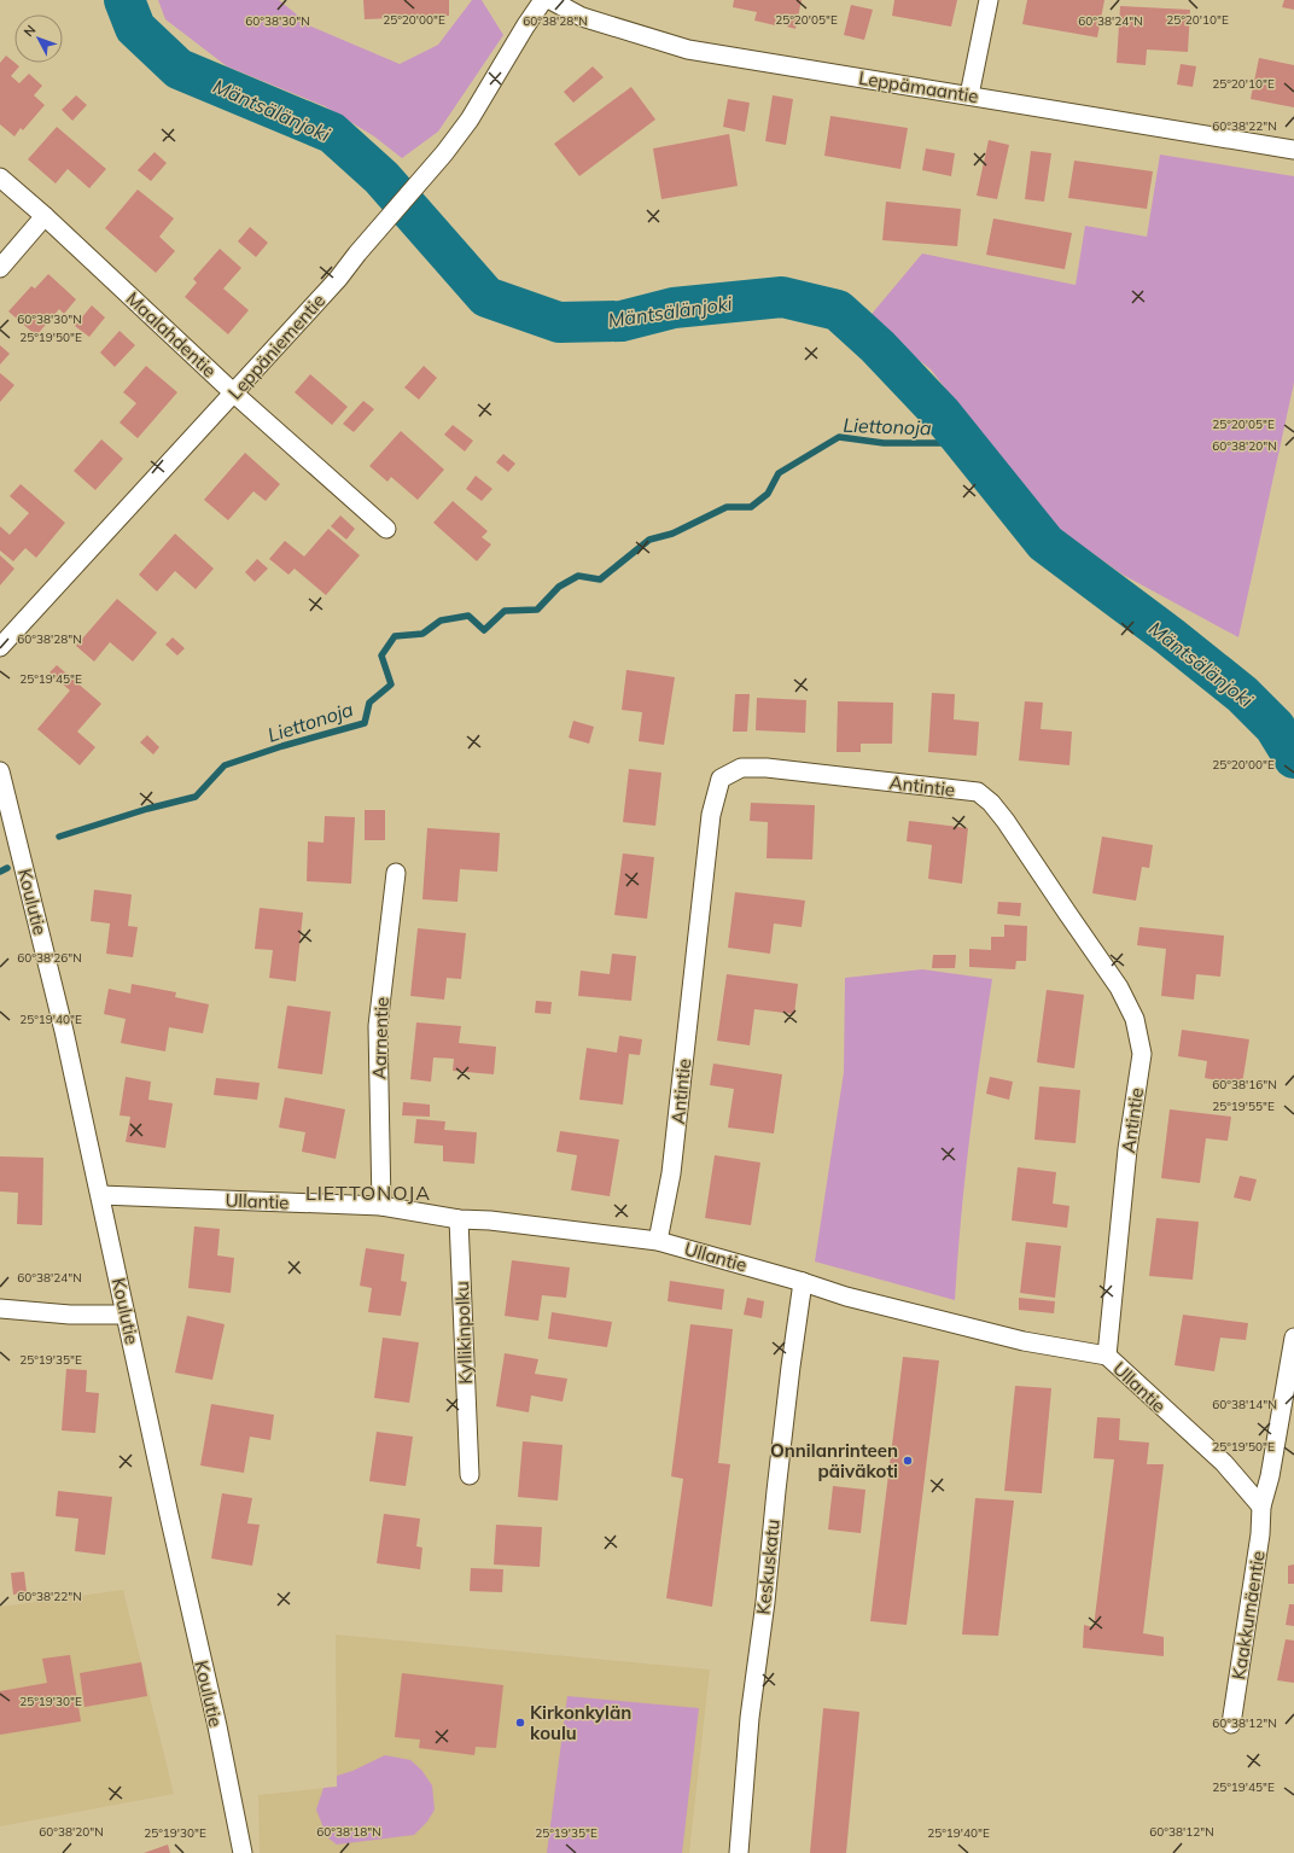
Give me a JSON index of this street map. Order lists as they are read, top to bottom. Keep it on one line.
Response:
{"streets":{"street":["Leppämaantie","Maalahdentie","Leppäniementie","Antintie","Koulutie","Aarnentie","Ullantie","Kyllikinpolku","Keskuskatu","Kaakkumäentie"]},"crossings":[["Maalahdentie","Leppäniementie"],["Antintie","Ullantie"],["Koulutie","Ullantie"],["Aarnentie","Ullantie"],["Ullantie","Kyllikinpolku"],["Ullantie","Keskuskatu"],["Ullantie","Kaakkumäentie"]],"districts":["LIETTONOJA"],"water":["Mäntsälänjoki","Liettonoja"],"places":["Onnilanrinteen päiväkoti","Kirkonkylän koulu"],"north":"top left","coordinates":["25°20'05\"E","25°20'00\"E","25°20'10\"E","60°38'30\"N","60°38'28\"N","60°38'24\"N","60°38'22\"N","25°19'50\"E","60°38'20\"N","25°19'45\"E","60°38'26\"N","25°19'40\"E","60°38'16\"N","25°19'55\"E","25°19'35\"E","60°38'14\"N","25°19'30\"E","60°38'12\"N","60°38'18\"N"]}
